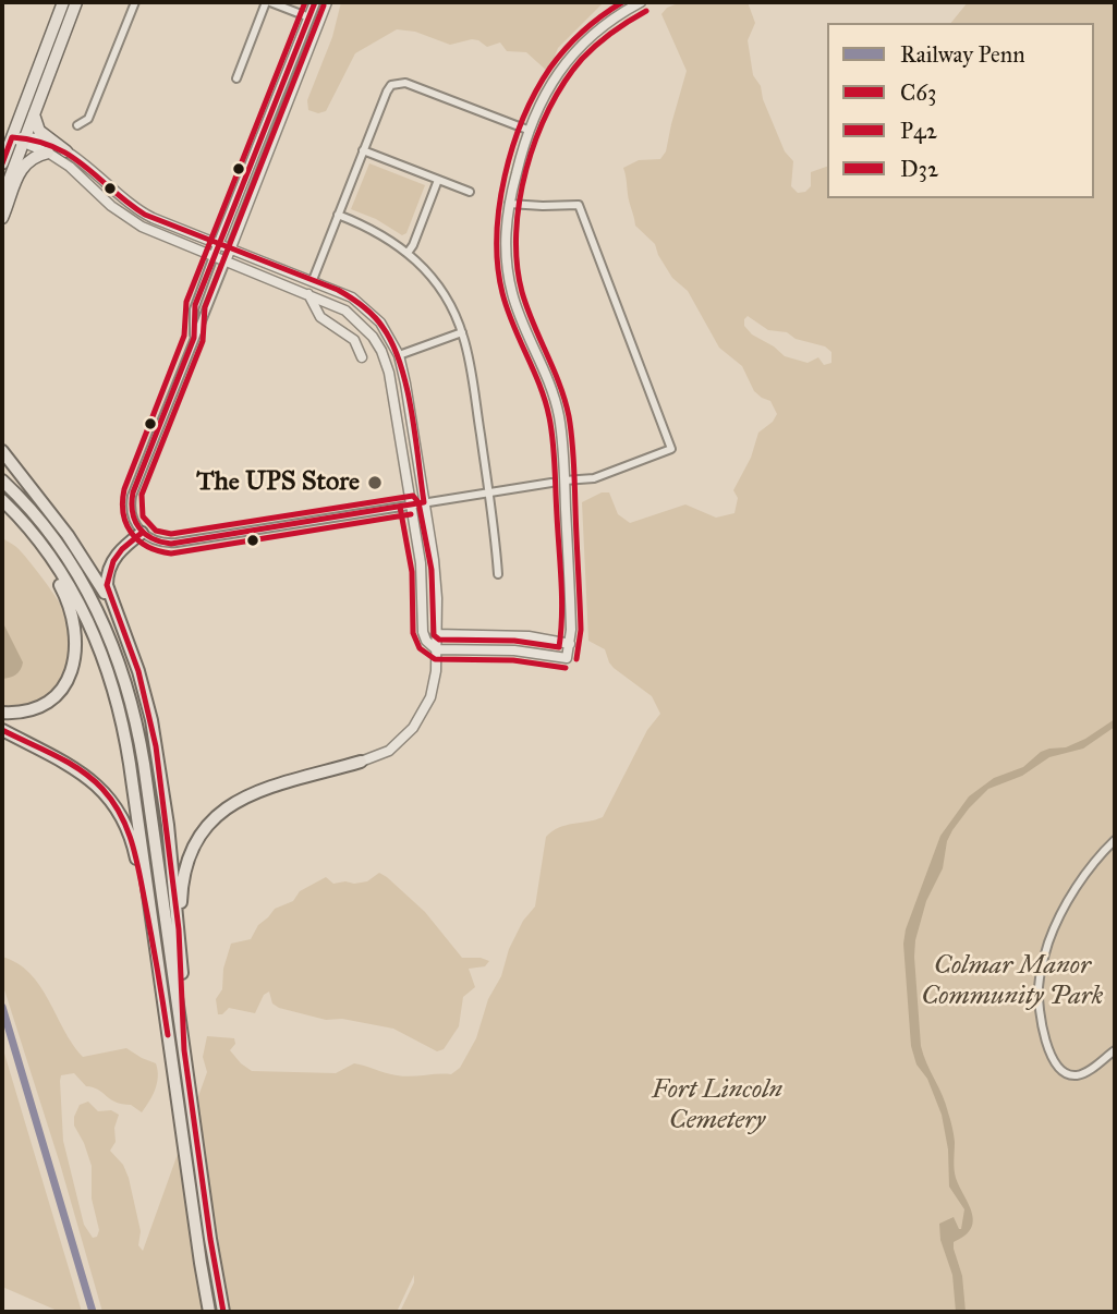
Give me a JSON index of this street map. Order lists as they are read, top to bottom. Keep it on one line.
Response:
{"parks":["Colmar Manor Community Park","Fort Lincoln Cemetery"],"places":["The UPS Store"],"lines":["transit line C63","transit line P42","transit line D32","rail line Penn"],"legend":["Railway Penn","C63","P42","D32"]}
